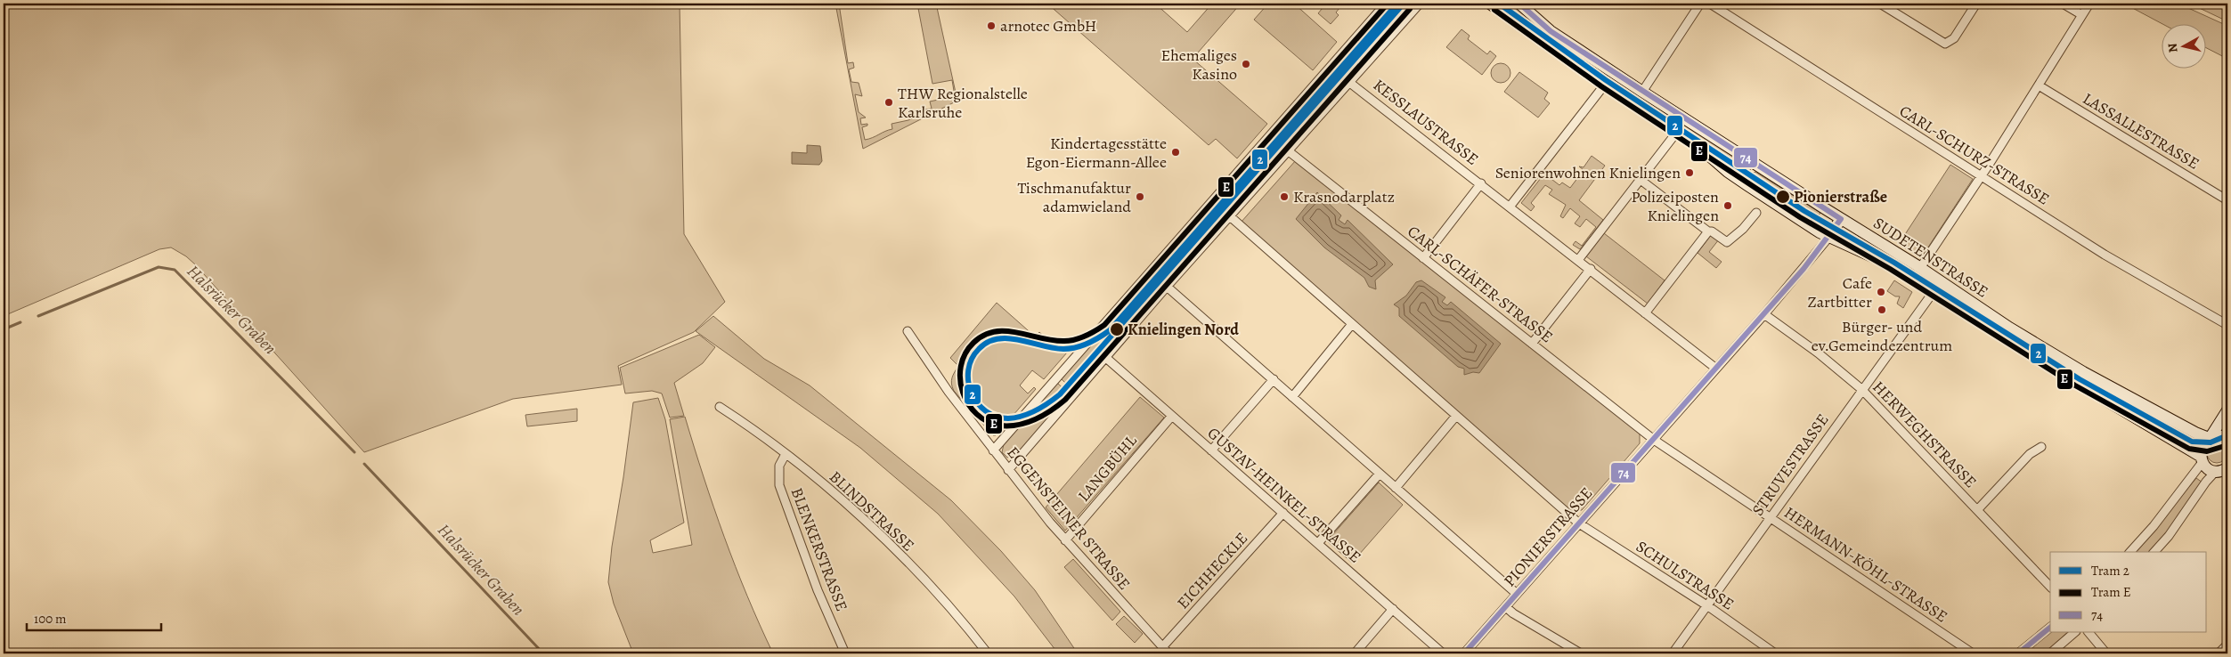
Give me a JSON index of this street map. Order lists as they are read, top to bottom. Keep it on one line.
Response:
{"streets":{"main road":["SUDETENSTRASSE"],"street":["KESSLAUSTRASSE","LASSALLESTRASSE","CARL-SCHURZ-STRASSE","CARL-SCHÄFER-STRASSE","HERWEGHSTRASSE","STRUVESTRASSE","LANGBÜHL","GUSTAV-HEINKEL-STRASSE","BLINDSTRASSE","EGGENSTEINER STRASSE","PIONIERSTRASSE","BLENKERSTRASSE","HERMANN-KÖHL-STRASSE","EICHHECKLE","SCHULSTRASSE"]},"crossings":[["KESSLAUSTRASSE","CARL-SCHÄFER-STRASSE"],["KESSLAUSTRASSE","PIONIERSTRASSE"],["SUDETENSTRASSE","STRUVESTRASSE"],["SUDETENSTRASSE","PIONIERSTRASSE"],["CARL-SCHÄFER-STRASSE","PIONIERSTRASSE"],["CARL-SCHÄFER-STRASSE","HERMANN-KÖHL-STRASSE"],["HERWEGHSTRASSE","STRUVESTRASSE"],["HERWEGHSTRASSE","PIONIERSTRASSE"],["STRUVESTRASSE","HERMANN-KÖHL-STRASSE"],["STRUVESTRASSE","SCHULSTRASSE"],["LANGBÜHL","GUSTAV-HEINKEL-STRASSE"],["LANGBÜHL","EGGENSTEINER STRASSE"],["GUSTAV-HEINKEL-STRASSE","EICHHECKLE"],["BLINDSTRASSE","BLENKERSTRASSE"],["EGGENSTEINER STRASSE","EICHHECKLE"],["PIONIERSTRASSE","HERMANN-KÖHL-STRASSE"],["PIONIERSTRASSE","SCHULSTRASSE"]],"water":["Halsrücker Graben"],"places":["arnotec GmbH","Ehemaliges Kasino","THW Regionalstelle Karlsruhe","Kindertagesstätte Egon-Eiermann-Allee","Seniorenwohnen Knielingen","Tischmanufaktur adamwieland","Krasnodarplatz","Pionierstraße","Polizeiposten Knielingen","Cafe Zartbitter","Bürger- und ev.Gemeindezentrum","Knielingen Nord"],"lines":["tram line 2","tram line E","transit line 74"],"legend":["Tram 2","Tram E","74"],"scale_bar":"100 m","north":"left"}
